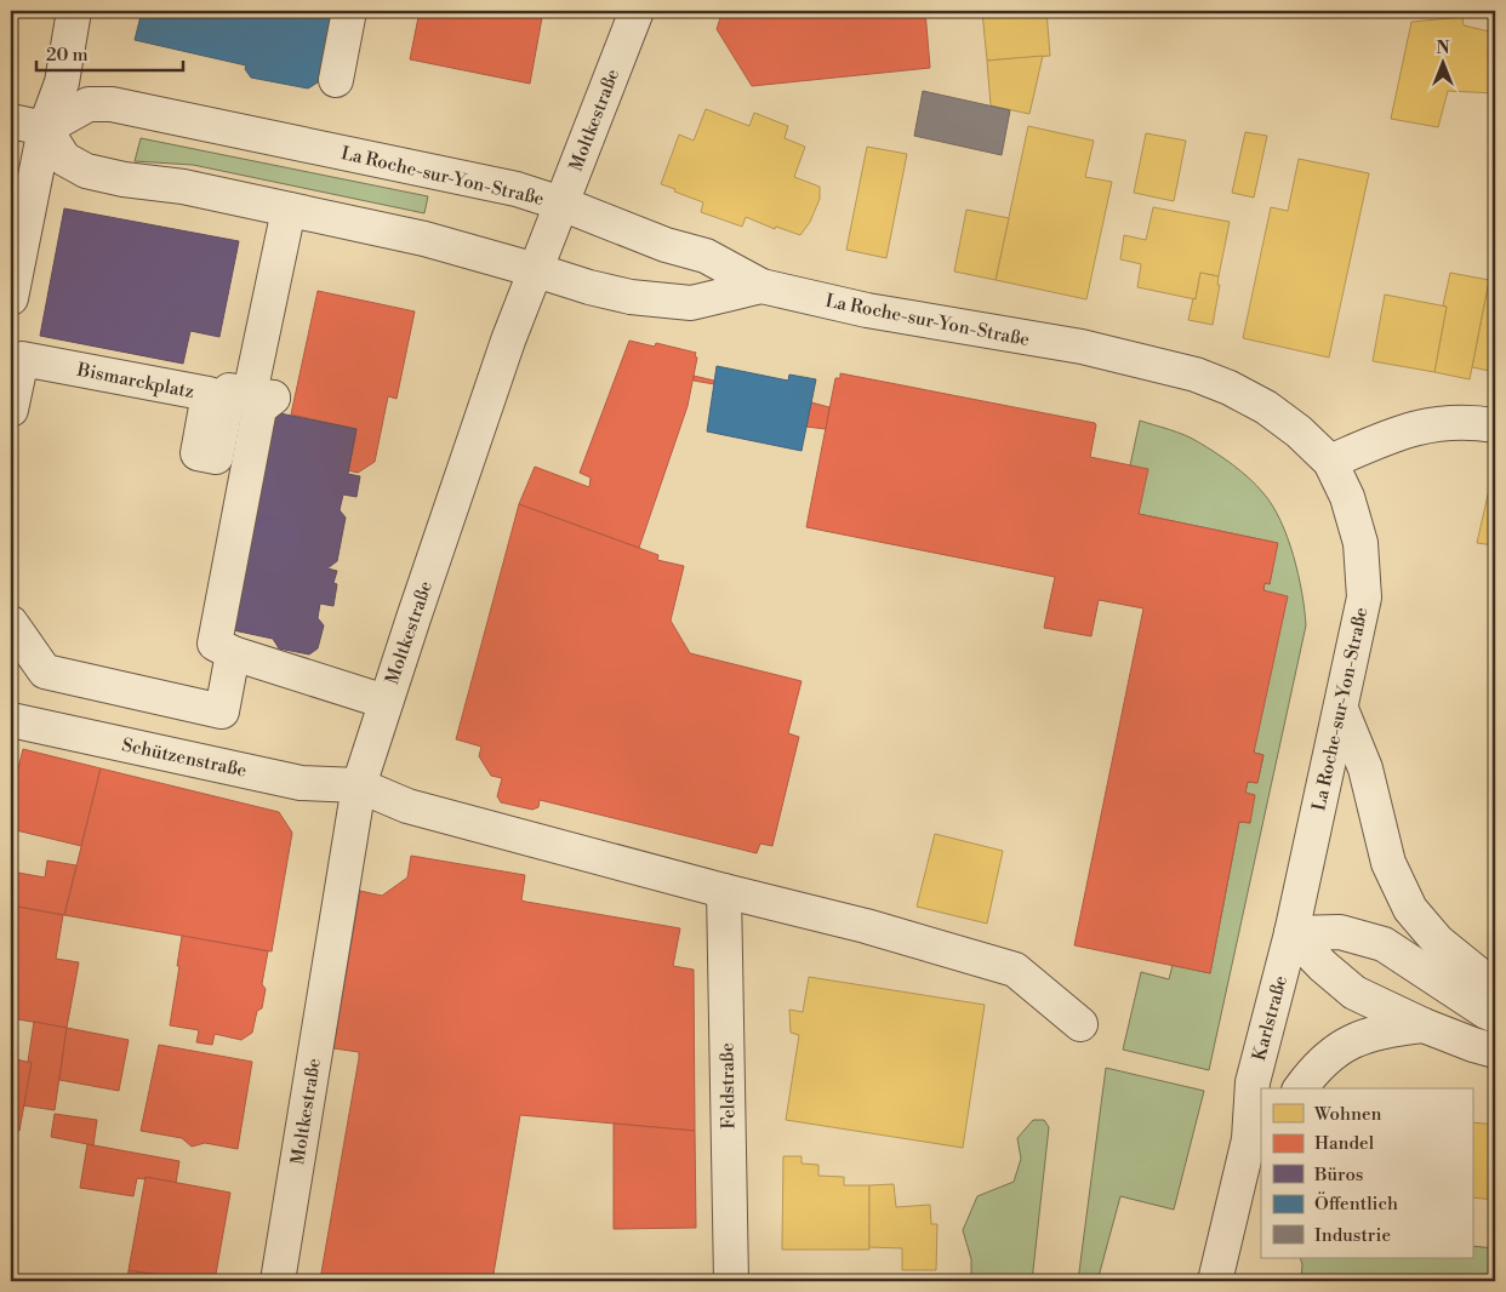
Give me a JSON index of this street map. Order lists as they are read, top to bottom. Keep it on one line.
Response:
{"streets":{"street":["Moltkestraße","La Roche-sur-Yon-Straße","Bismarckplatz","Schützenstraße","Karlstraße","Feldstraße"]},"crossings":[["Moltkestraße","La Roche-sur-Yon-Straße"],["Moltkestraße","Schützenstraße"],["La Roche-sur-Yon-Straße","Karlstraße"]],"legend":["Wohnen","Handel","Büros","Öffentlich","Industrie"],"scale_bar":"20 m","north":"top"}
